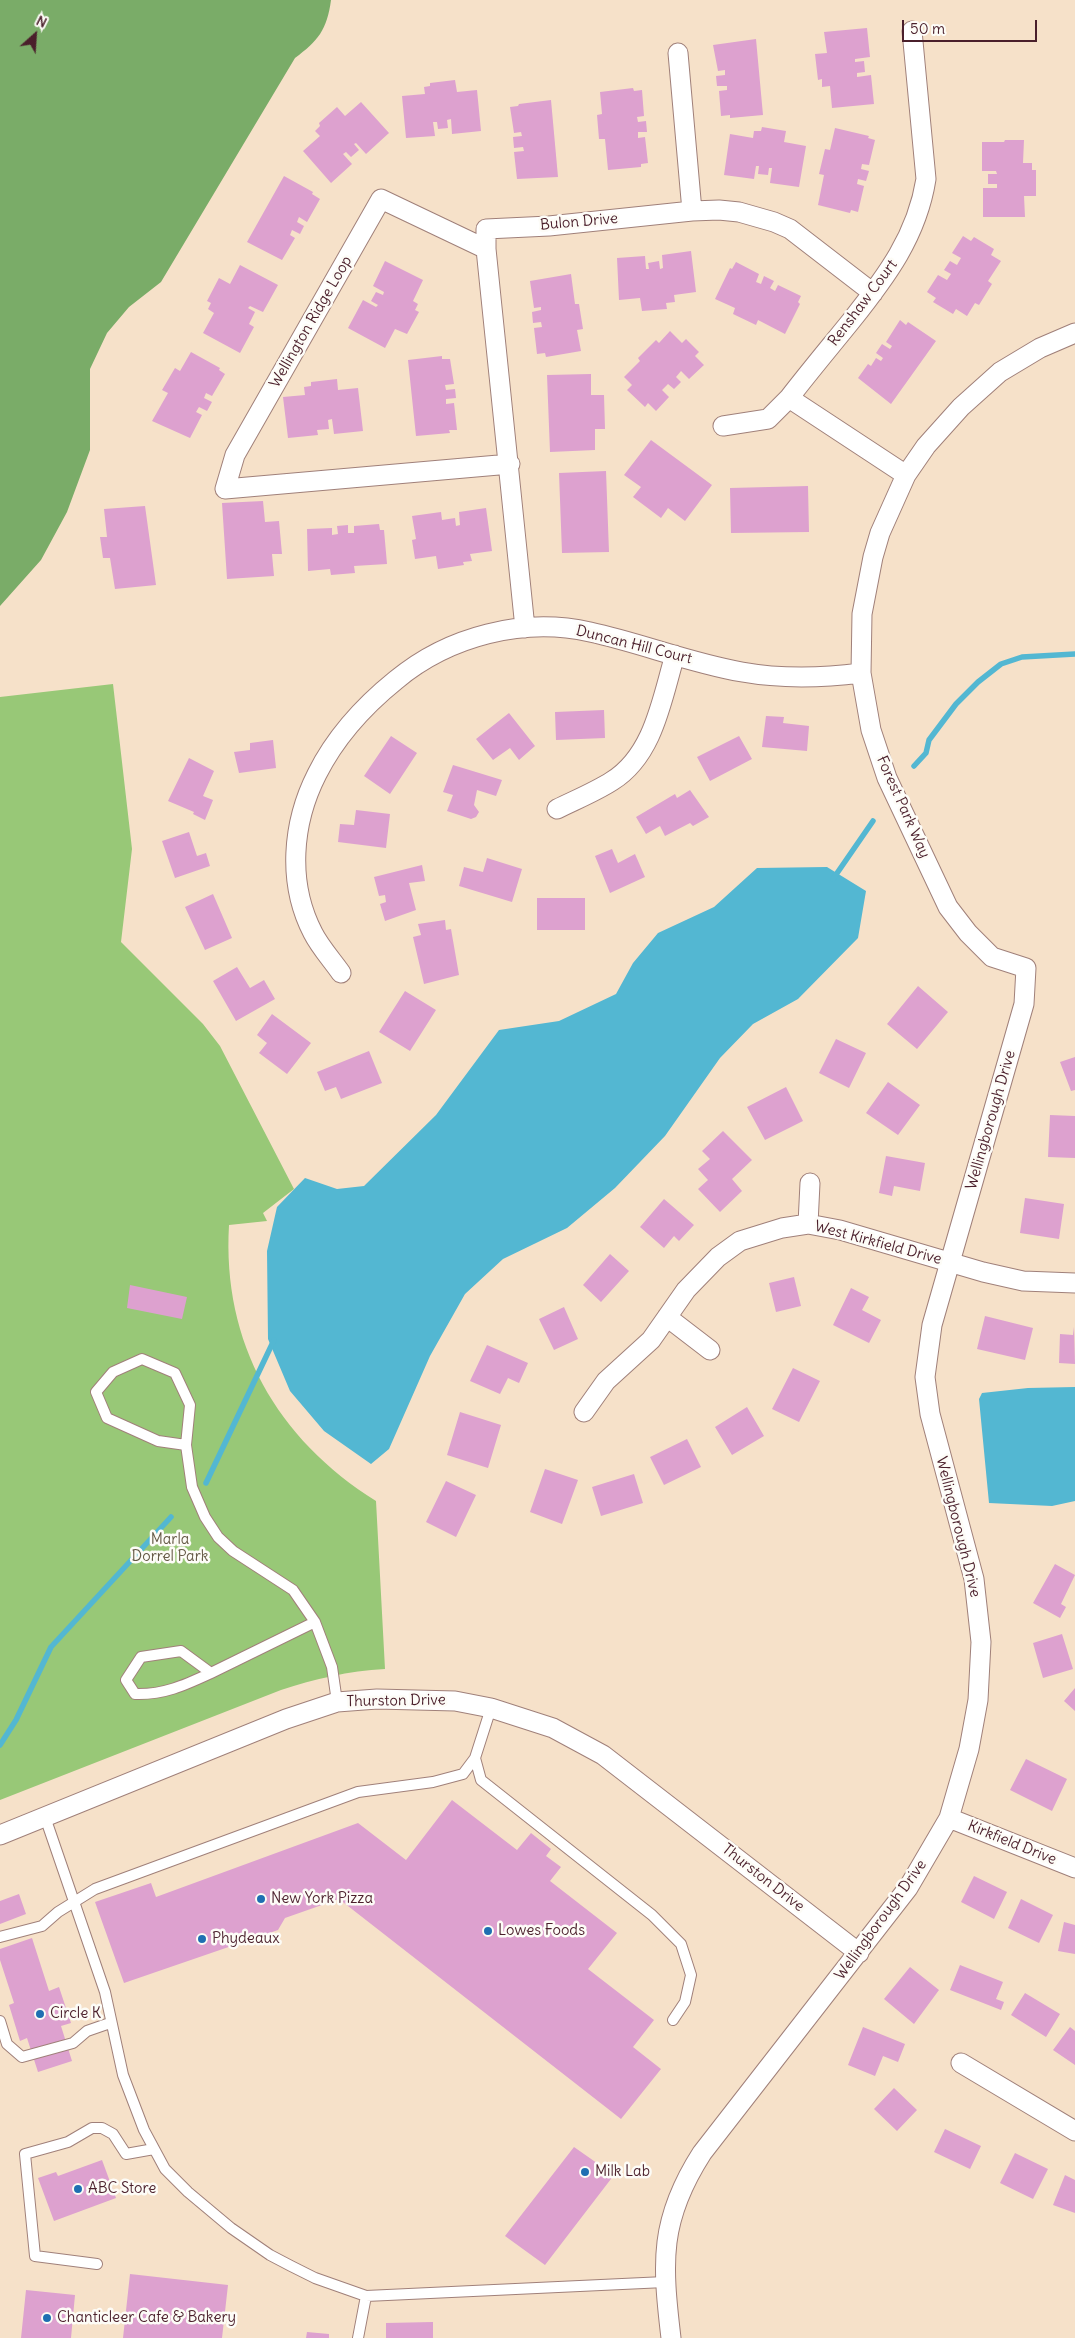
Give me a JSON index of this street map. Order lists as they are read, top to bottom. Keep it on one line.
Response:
{"streets":{"street":["Bulon Drive","Renshaw Court","Wellington Ridge Loop","Duncan Hill Court","Forest Park Way","Wellingborough Drive","West Kirkfield Drive","Thurston Drive","Kirkfield Drive"]},"crossings":[["Bulon Drive","Renshaw Court"],["Bulon Drive","Wellington Ridge Loop"],["Duncan Hill Court","Forest Park Way"],["Forest Park Way","Wellingborough Drive"],["Wellingborough Drive","West Kirkfield Drive"],["Wellingborough Drive","Thurston Drive"],["Wellingborough Drive","Kirkfield Drive"]],"parks":["Marla Dorrel Park"],"places":["New York Pizza","Lowes Foods","Phydeaux","Circle K","Milk Lab","ABC Store","Chanticleer Cafe & Bakery"],"scale_bar":"50 m","north":"top right"}
